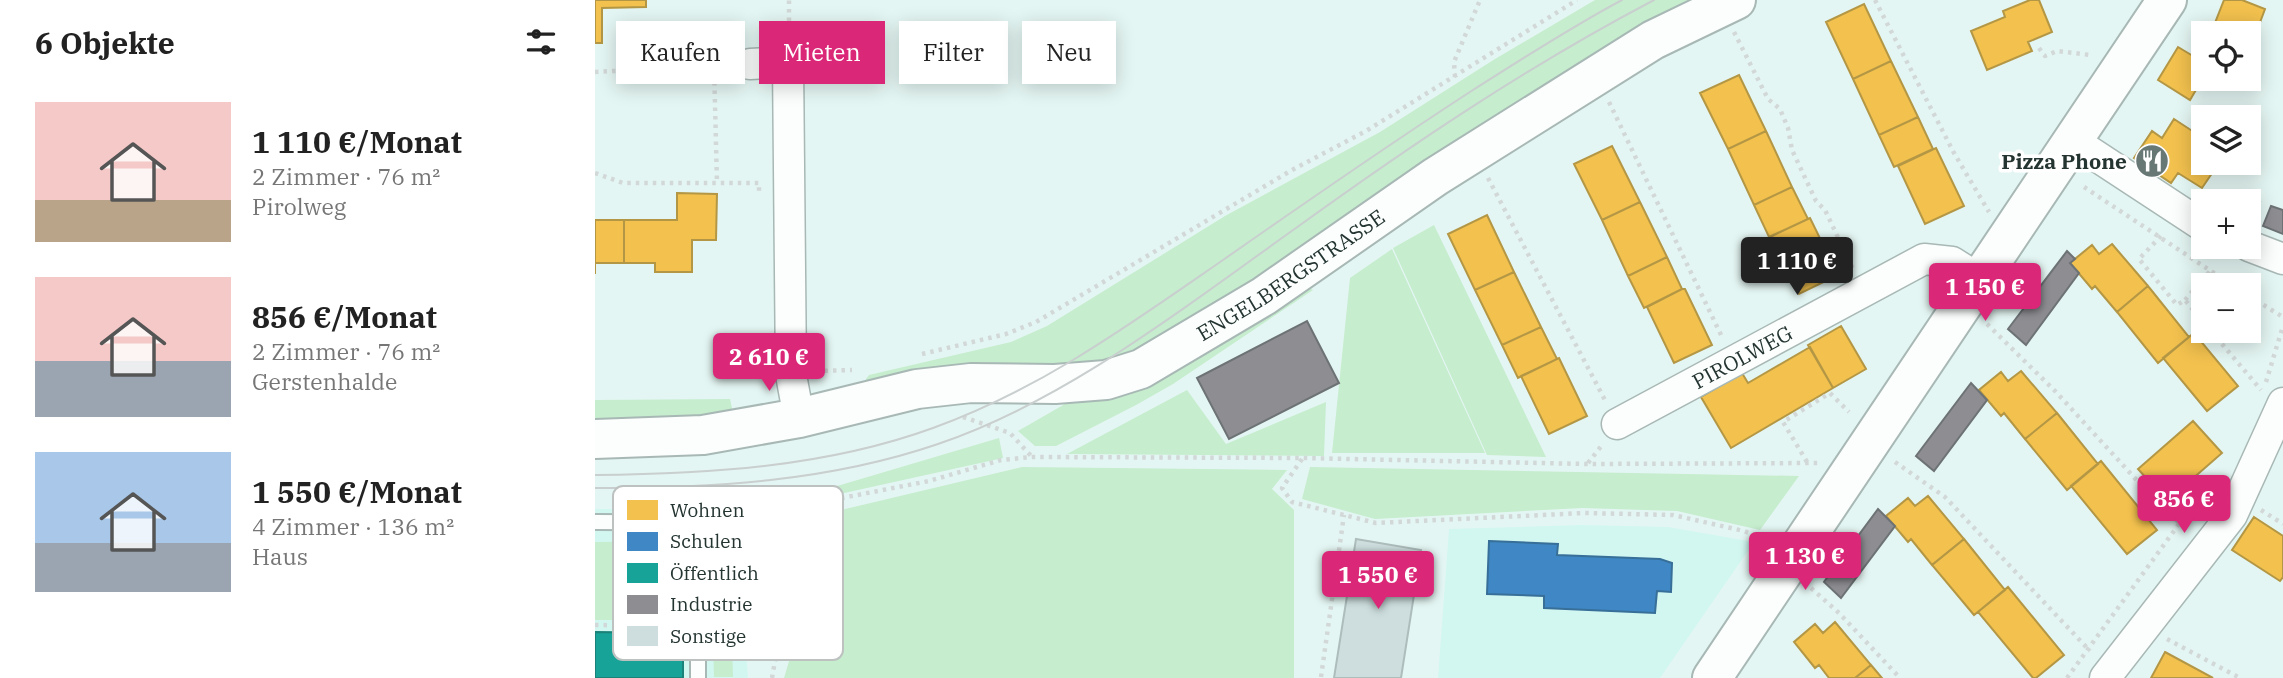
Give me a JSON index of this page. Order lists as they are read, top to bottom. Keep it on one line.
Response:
{"streets":{"main road":["ENGELBERGSTRASSE"],"street":["PIROLWEG"]},"places":{"restaurant":["Pizza Phone"]},"legend":["Wohnen","Schulen","Öffentlich","Industrie","Sonstige"],"page":{"heading":"6 Objekte","map_buttons":["+","−"],"chip":["Kaufen","Mieten","Filter","Neu"],"list":[{"name":"1 110 €/Monat","note":"2 Zimmer · 76 m² · Pirolweg"},{"name":"856 €/Monat","note":"2 Zimmer · 76 m² · Gerstenhalde"},{"name":"1 550 €/Monat","note":"4 Zimmer · 136 m² · Haus"}],"price":["1 110 €","1 150 €","2 610 €","856 €","1 130 €","1 550 €"]}}
